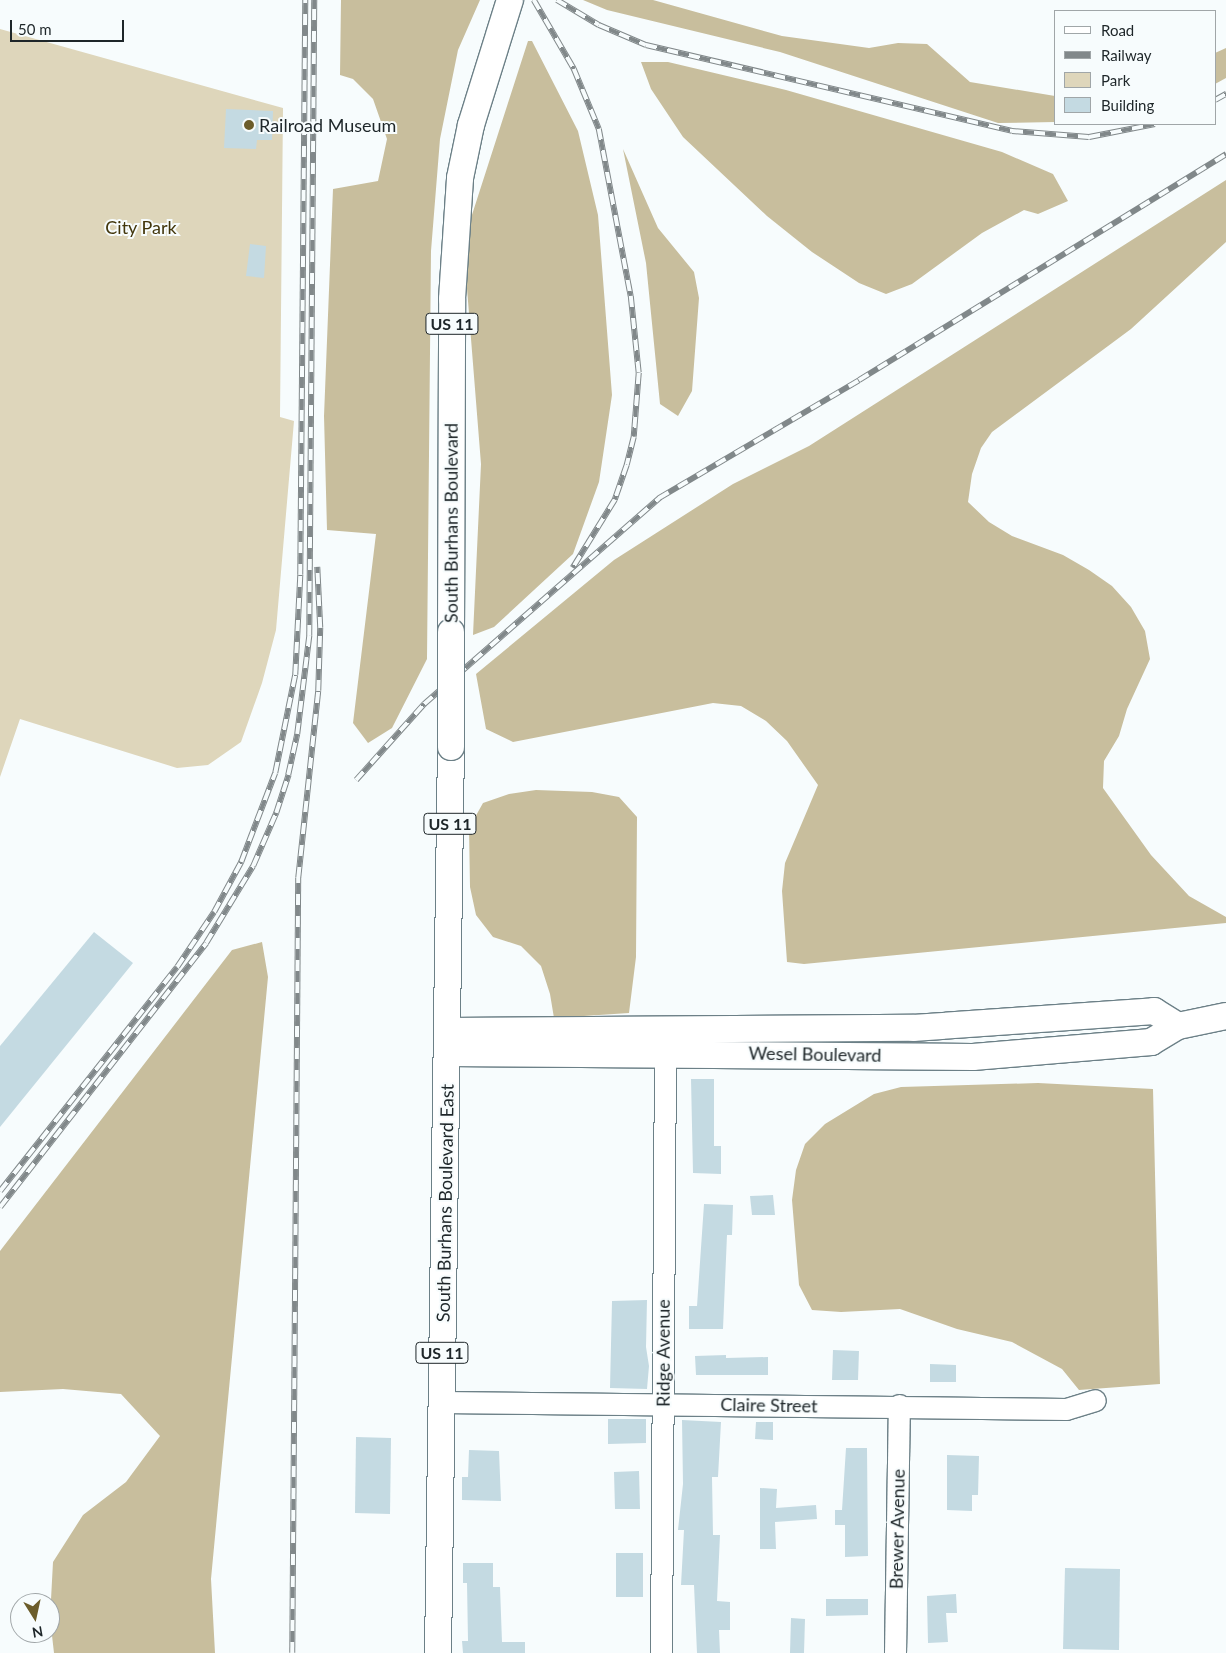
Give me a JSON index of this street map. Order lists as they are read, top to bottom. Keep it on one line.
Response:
{"streets":{"main road":["US 11","South Burhans Boulevard","Wesel Boulevard","South Burhans Boulevard East"],"street":["Ridge Avenue","Claire Street","Brewer Avenue"]},"crossings":[["South Burhans Boulevard","Wesel Boulevard"],["South Burhans Boulevard","South Burhans Boulevard East"],["Wesel Boulevard","South Burhans Boulevard East"],["Wesel Boulevard","Ridge Avenue"],["South Burhans Boulevard East","Claire Street"],["Ridge Avenue","Claire Street"],["Claire Street","Brewer Avenue"]],"parks":["City Park"],"places":["Railroad Museum"],"legend":["Road","Railway","Park","Building"],"scale_bar":"50 m","north":"bottom"}
